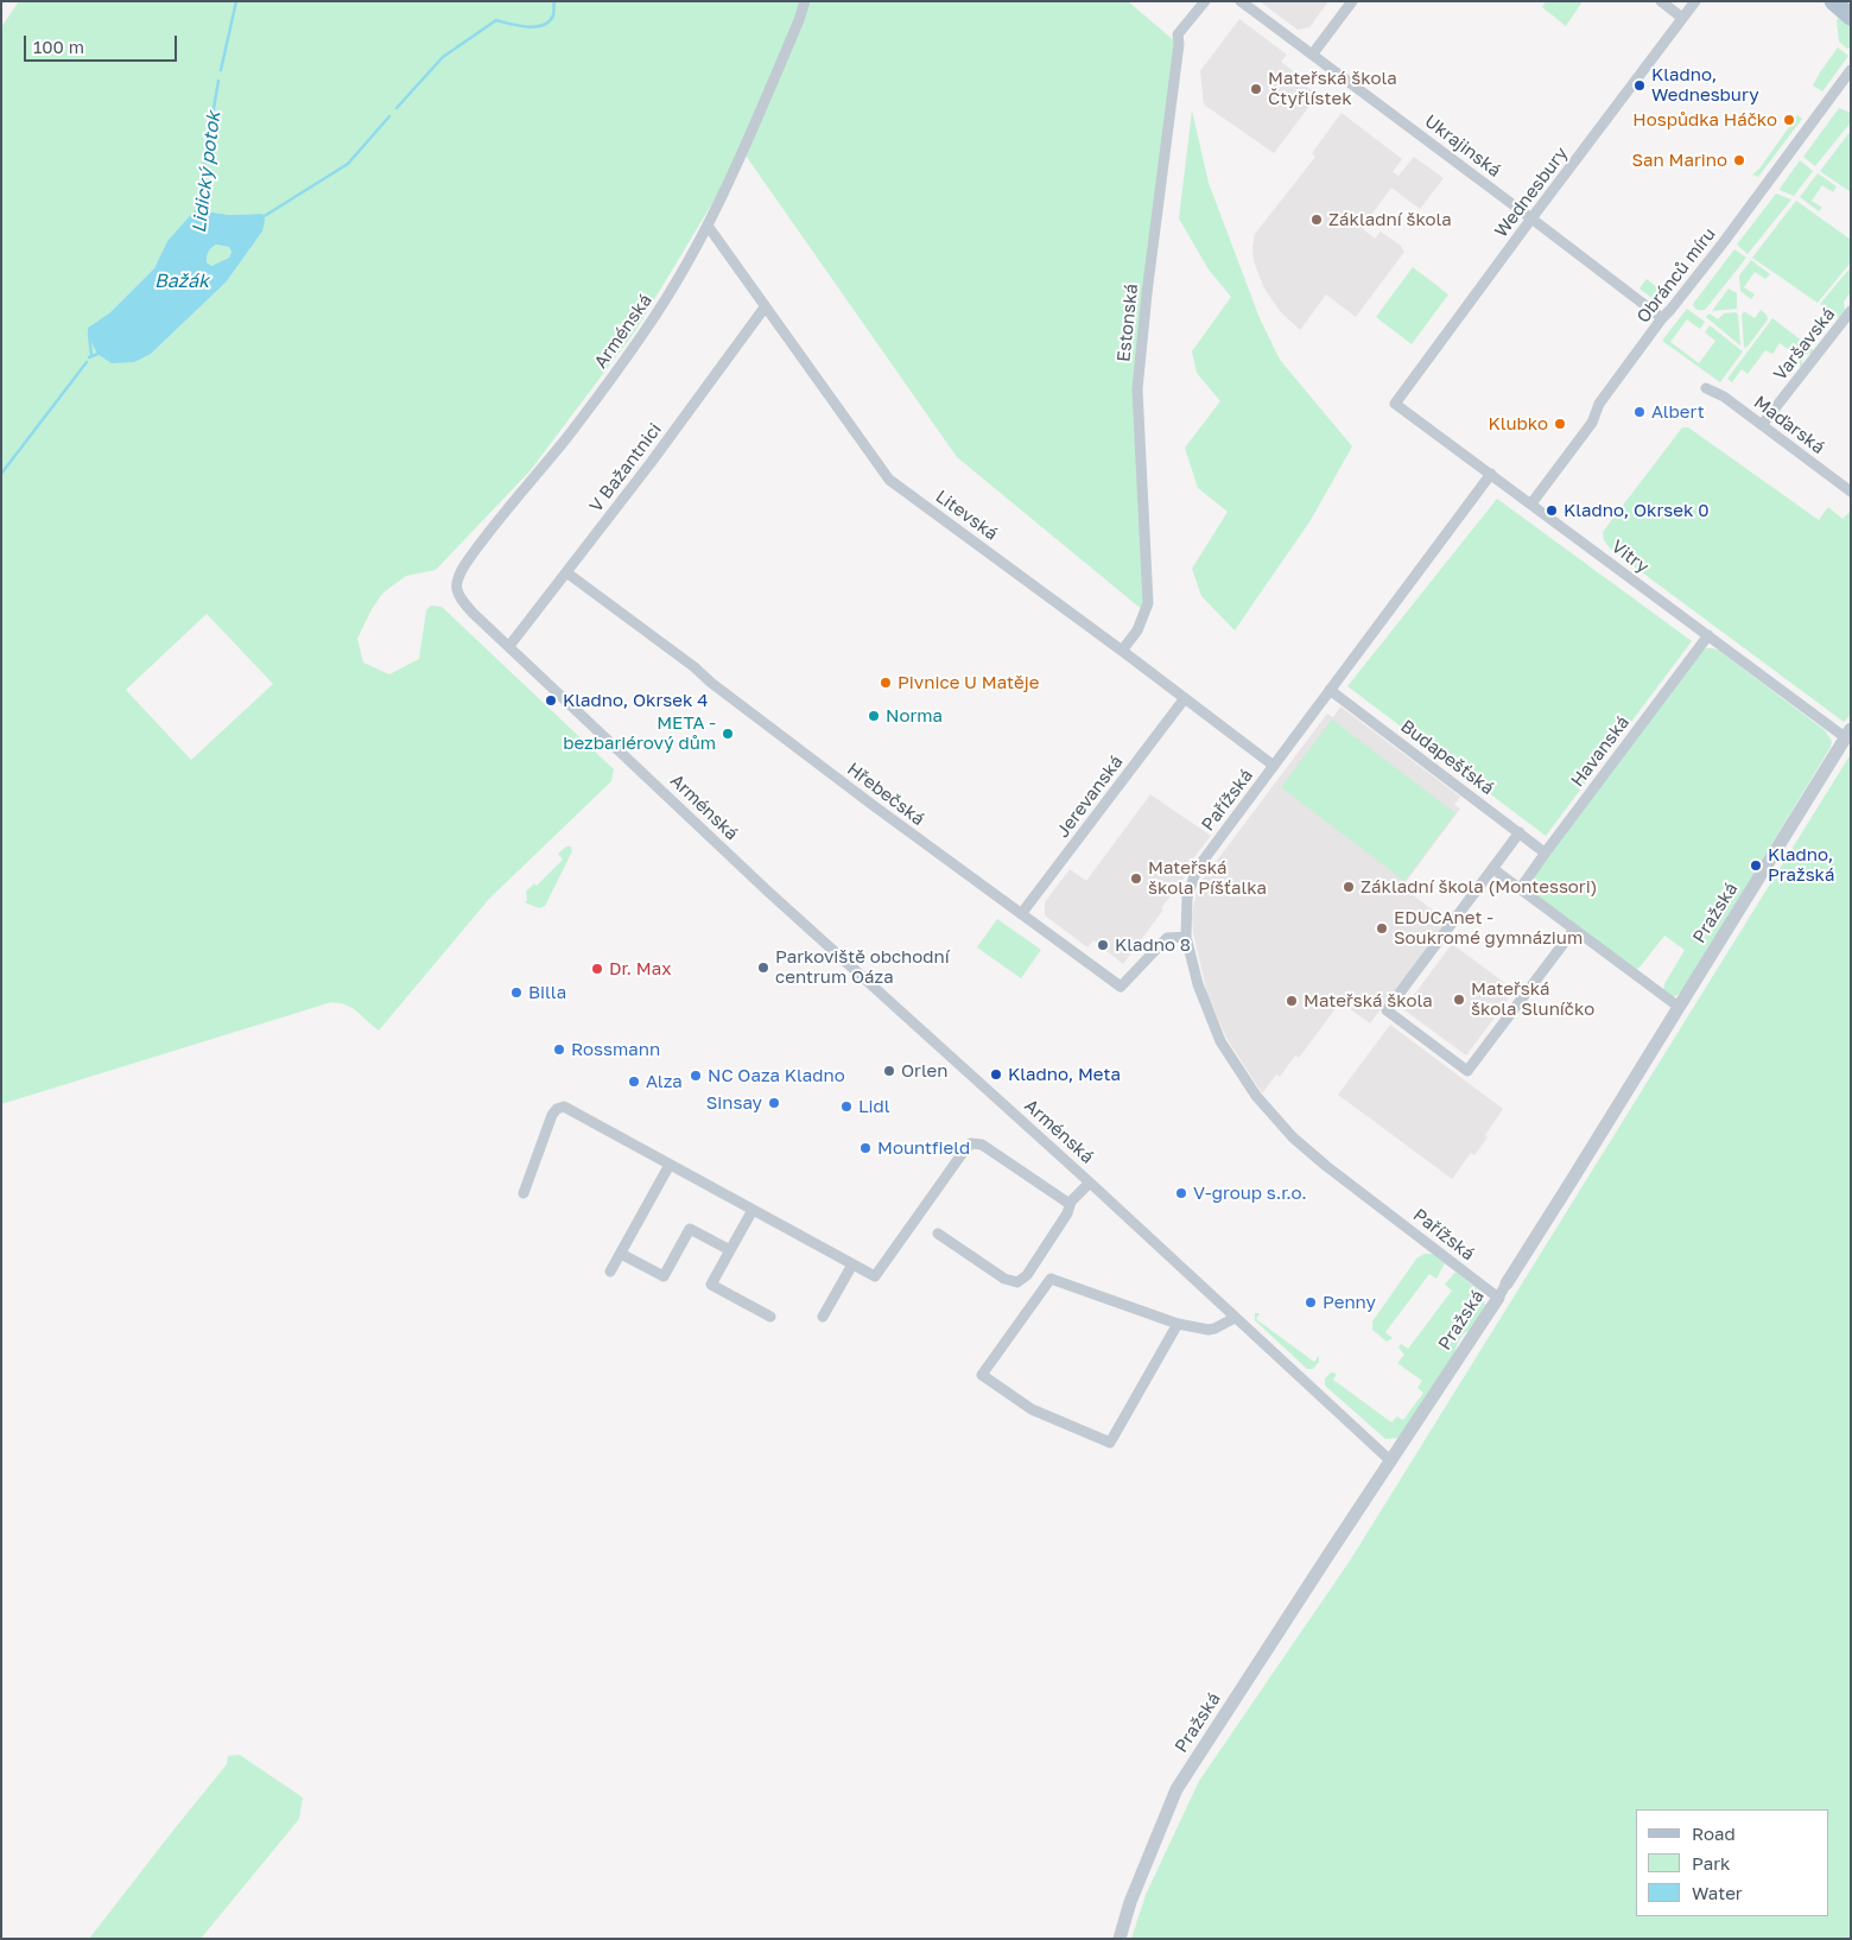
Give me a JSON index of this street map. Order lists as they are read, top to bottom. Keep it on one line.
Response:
{"streets":{"street":["Ukrajinská","Wednesbury","Obránců míru","Estonská","Arménská","Varšavská","Maďarská","V Bažantnici","Litevská","Vitry","Havanská","Budapešťská","Hřebečská","Jerevanská","Pařížská","Pražská"]},"crossings":[["Ukrajinská","Wednesbury"],["Ukrajinská","Obránců míru"],["Wednesbury","Vitry"],["Obránců míru","Vitry"],["Estonská","Litevská"],["Arménská","V Bažantnici"],["Arménská","Litevská"],["Arménská","Pražská"],["Varšavská","Maďarská"],["V Bažantnici","Litevská"],["V Bažantnici","Hřebečská"],["Litevská","Jerevanská"],["Litevská","Pařížská"],["Vitry","Havanská"],["Vitry","Pařížská"],["Vitry","Pražská"],["Havanská","Budapešťská"],["Budapešťská","Pařížská"],["Hřebečská","Jerevanská"],["Hřebečská","Pařížská"],["Pařížská","Pražská"]],"water":["Lidický potok","Bažák"],"places":["Kladno, Wednesbury","Mateřská škola Čtyřlístek","Hospůdka Háčko","San Marino","Základní škola","Albert","Klubko","Kladno, Okrsek 0","Pivnice U Matěje","Kladno, Okrsek 4","Norma","META - bezbariérový dům","Kladno, Pražská","Mateřská škola Píšťalka","Základní škola (Montessori)","EDUCAnet - Soukromé gymnázium","Kladno 8","Parkoviště obchodní centrum Oáza","Dr. Max","Billa","Mateřská škola Sluníčko","Mateřská škola","Rossmann","Orlen","Kladno, Meta","NC Oaza Kladno","Alza","Sinsay","Lidl","Mountfield","V-group s.r.o.","Penny"],"legend":["Road","Park","Water"],"scale_bar":"100 m"}
